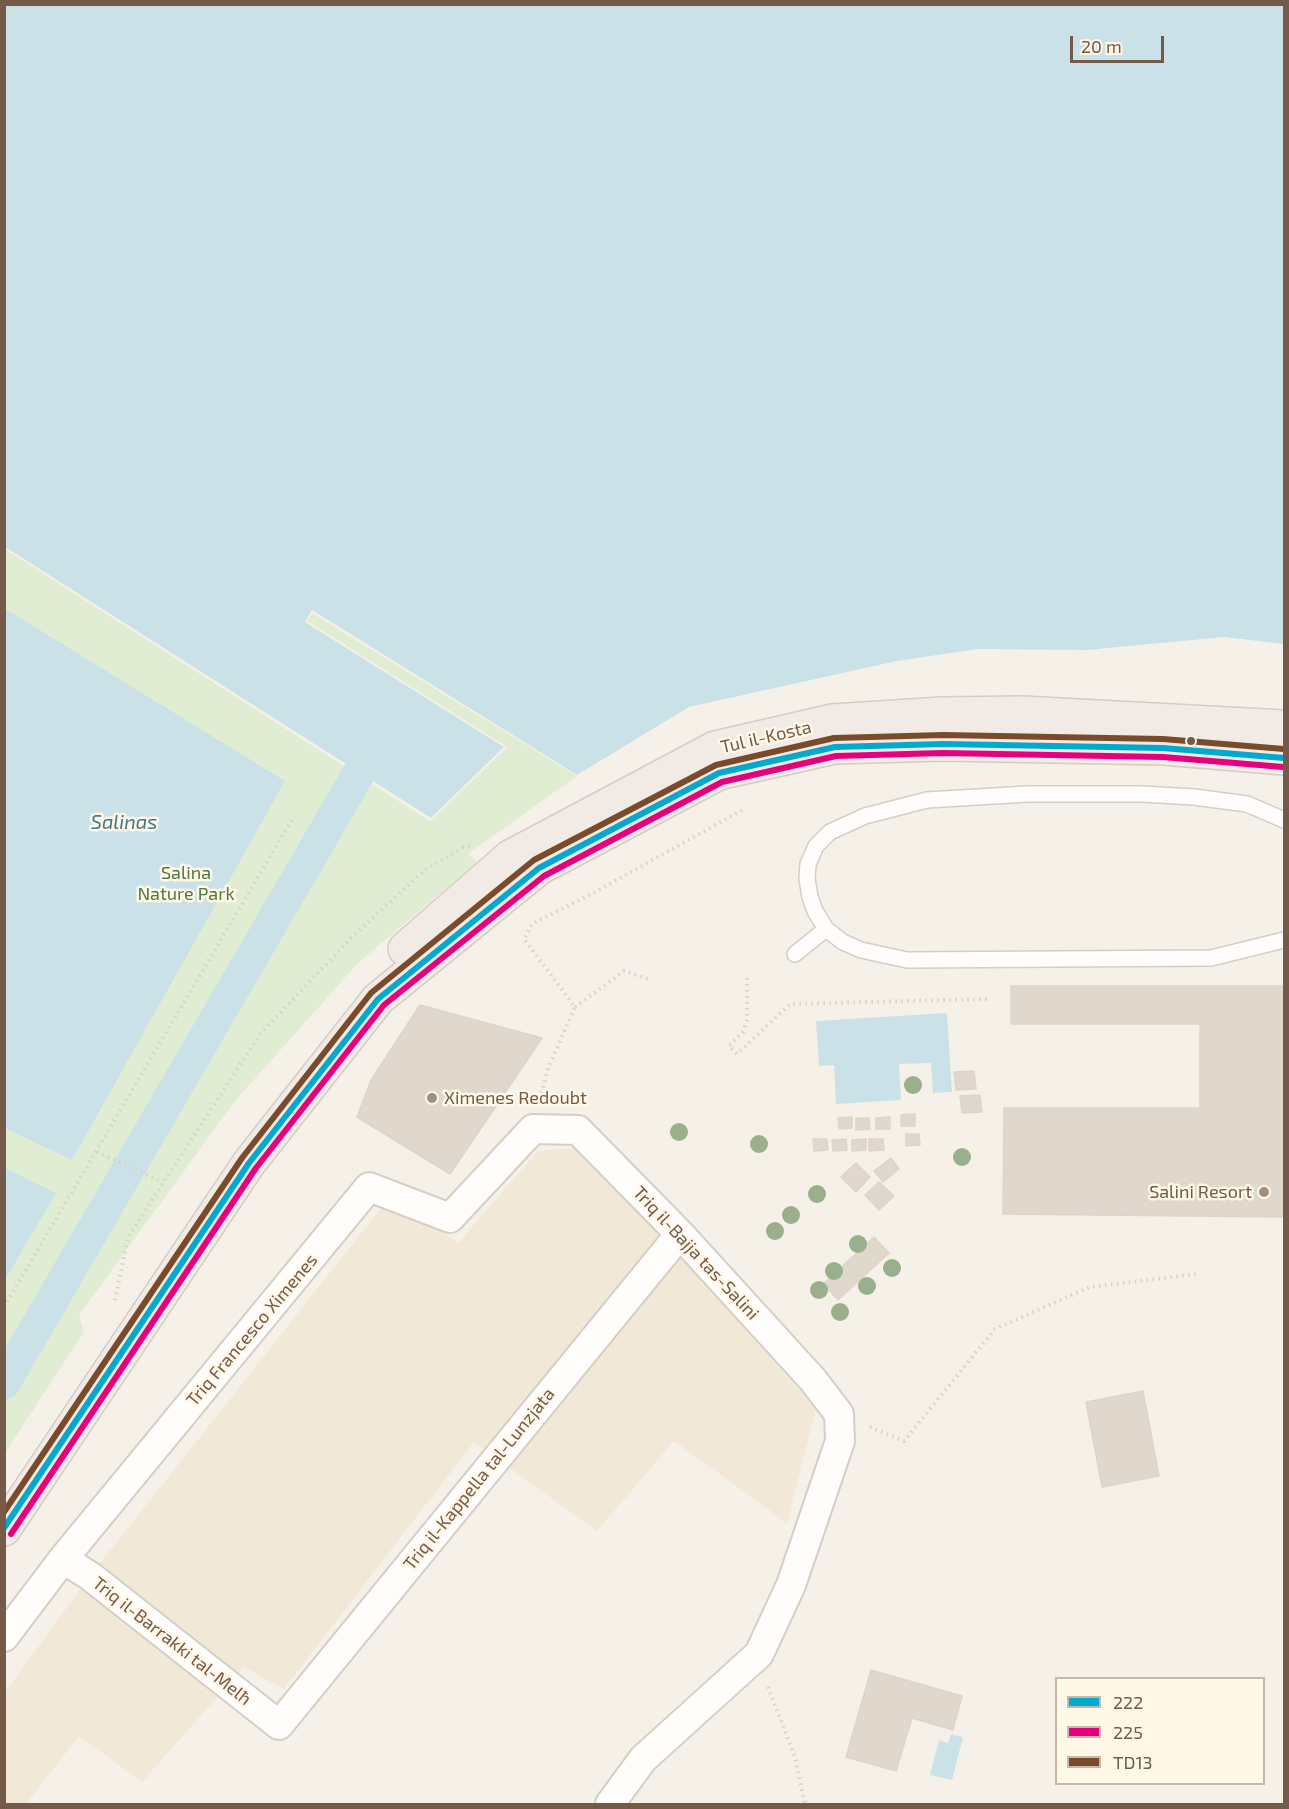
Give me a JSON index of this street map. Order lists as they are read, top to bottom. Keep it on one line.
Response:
{"streets":{"highway":["Tul il-Kosta"],"street":["Triq il-Bajja tas-Salini","Triq Francesco Ximenes","Triq il-Kappella tal-Lunzjata","Triq il-Barrakki tal-Melħ"]},"crossings":[["Triq il-Bajja tas-Salini","Triq Francesco Ximenes"],["Triq il-Bajja tas-Salini","Triq il-Kappella tal-Lunzjata"],["Triq Francesco Ximenes","Triq il-Barrakki tal-Melħ"],["Triq il-Kappella tal-Lunzjata","Triq il-Barrakki tal-Melħ"]],"water":["Salinas"],"parks":["Salina Nature Park"],"places":["Ximenes Redoubt","Salini Resort"],"lines":["transit line TD13","transit line 222","transit line 225"],"legend":["222","225","TD13"],"scale_bar":"20 m"}
